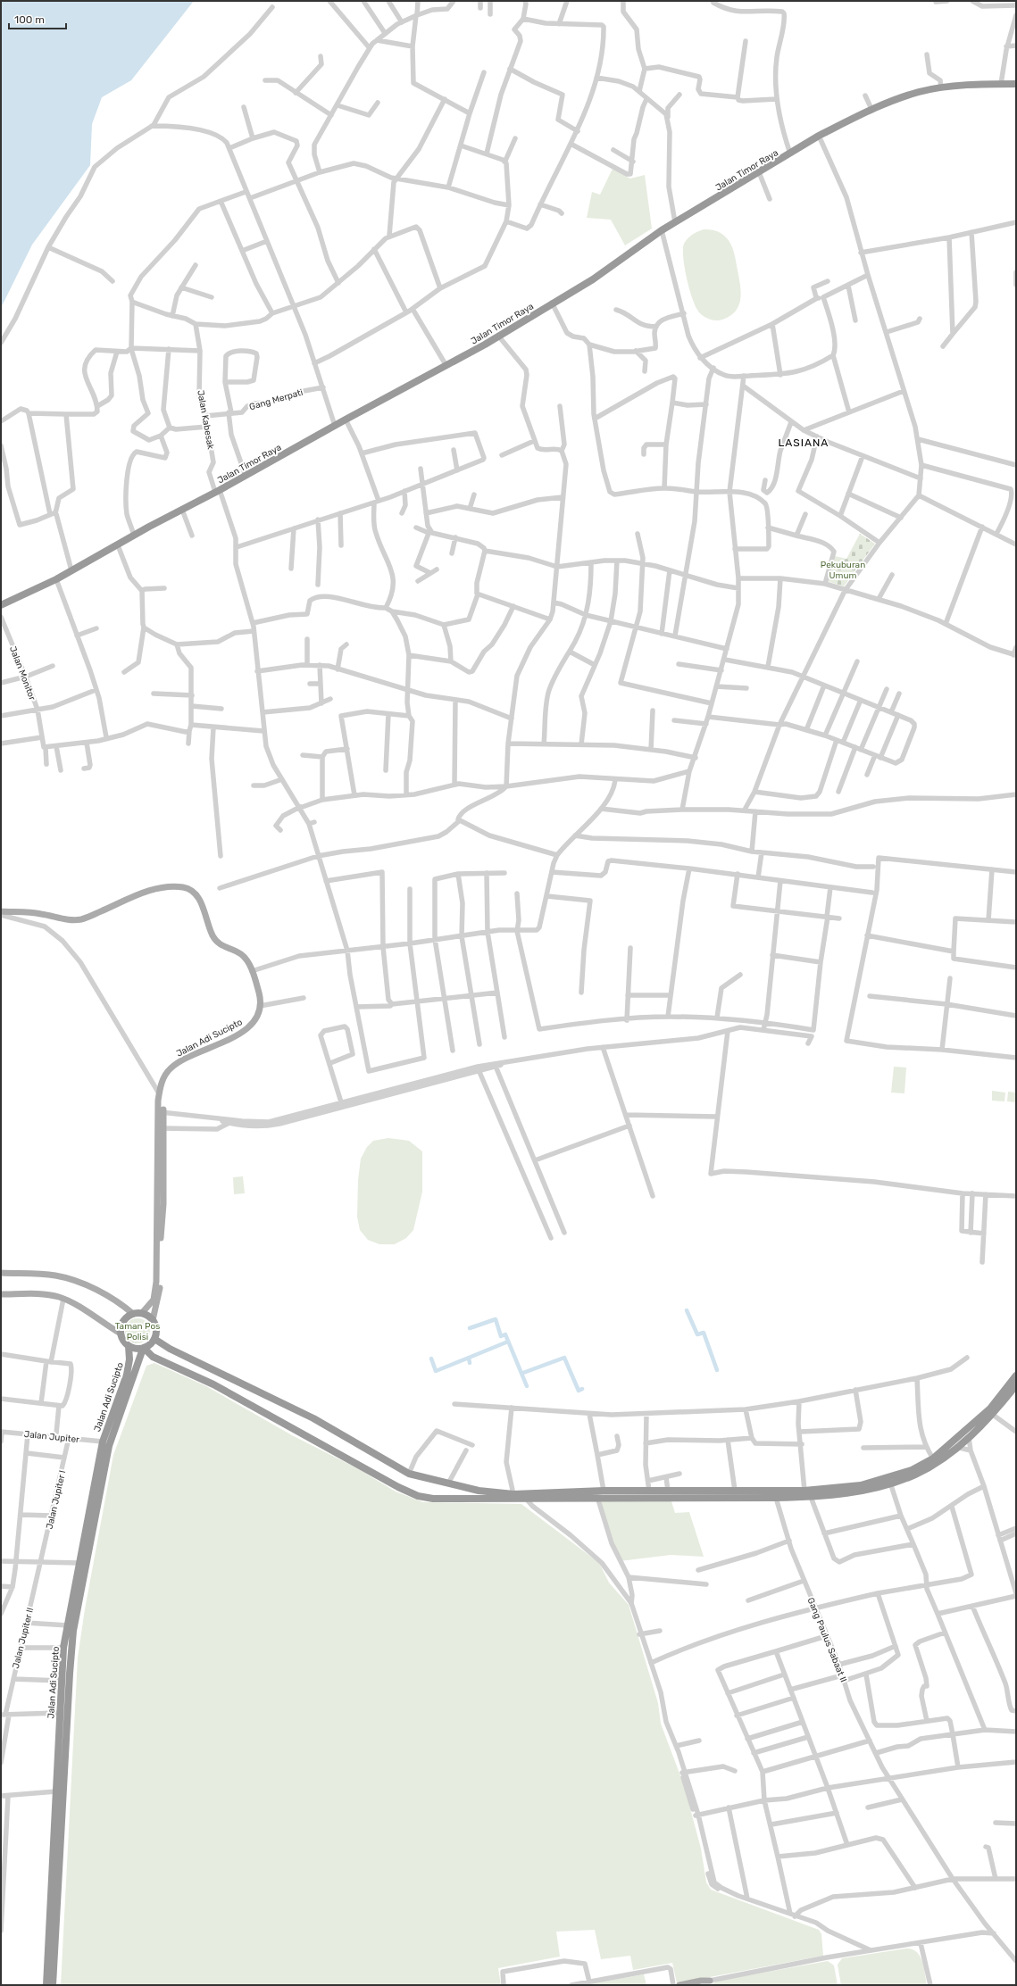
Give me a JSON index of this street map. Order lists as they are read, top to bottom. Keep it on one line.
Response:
{"streets":{"highway":["Jalan Timor Raya","Jalan Adi Sucipto"],"street":["Gang Merpati","Jalan Kabesak","Jalan Monitor","Jalan Jupiter","Jalan Jupiter I","Jalan Jupiter II","Gang Paulus Sabaat II"]},"crossings":[["Jalan Timor Raya","Jalan Kabesak"],["Gang Merpati","Jalan Kabesak"],["Jalan Adi Sucipto","Jalan Jupiter"],["Jalan Jupiter","Jalan Jupiter I"],["Jalan Jupiter I","Jalan Jupiter II"]],"districts":["LASIANA"],"parks":["Pekuburan Umum","Taman Pos Polisi"],"scale_bar":"100 m"}
